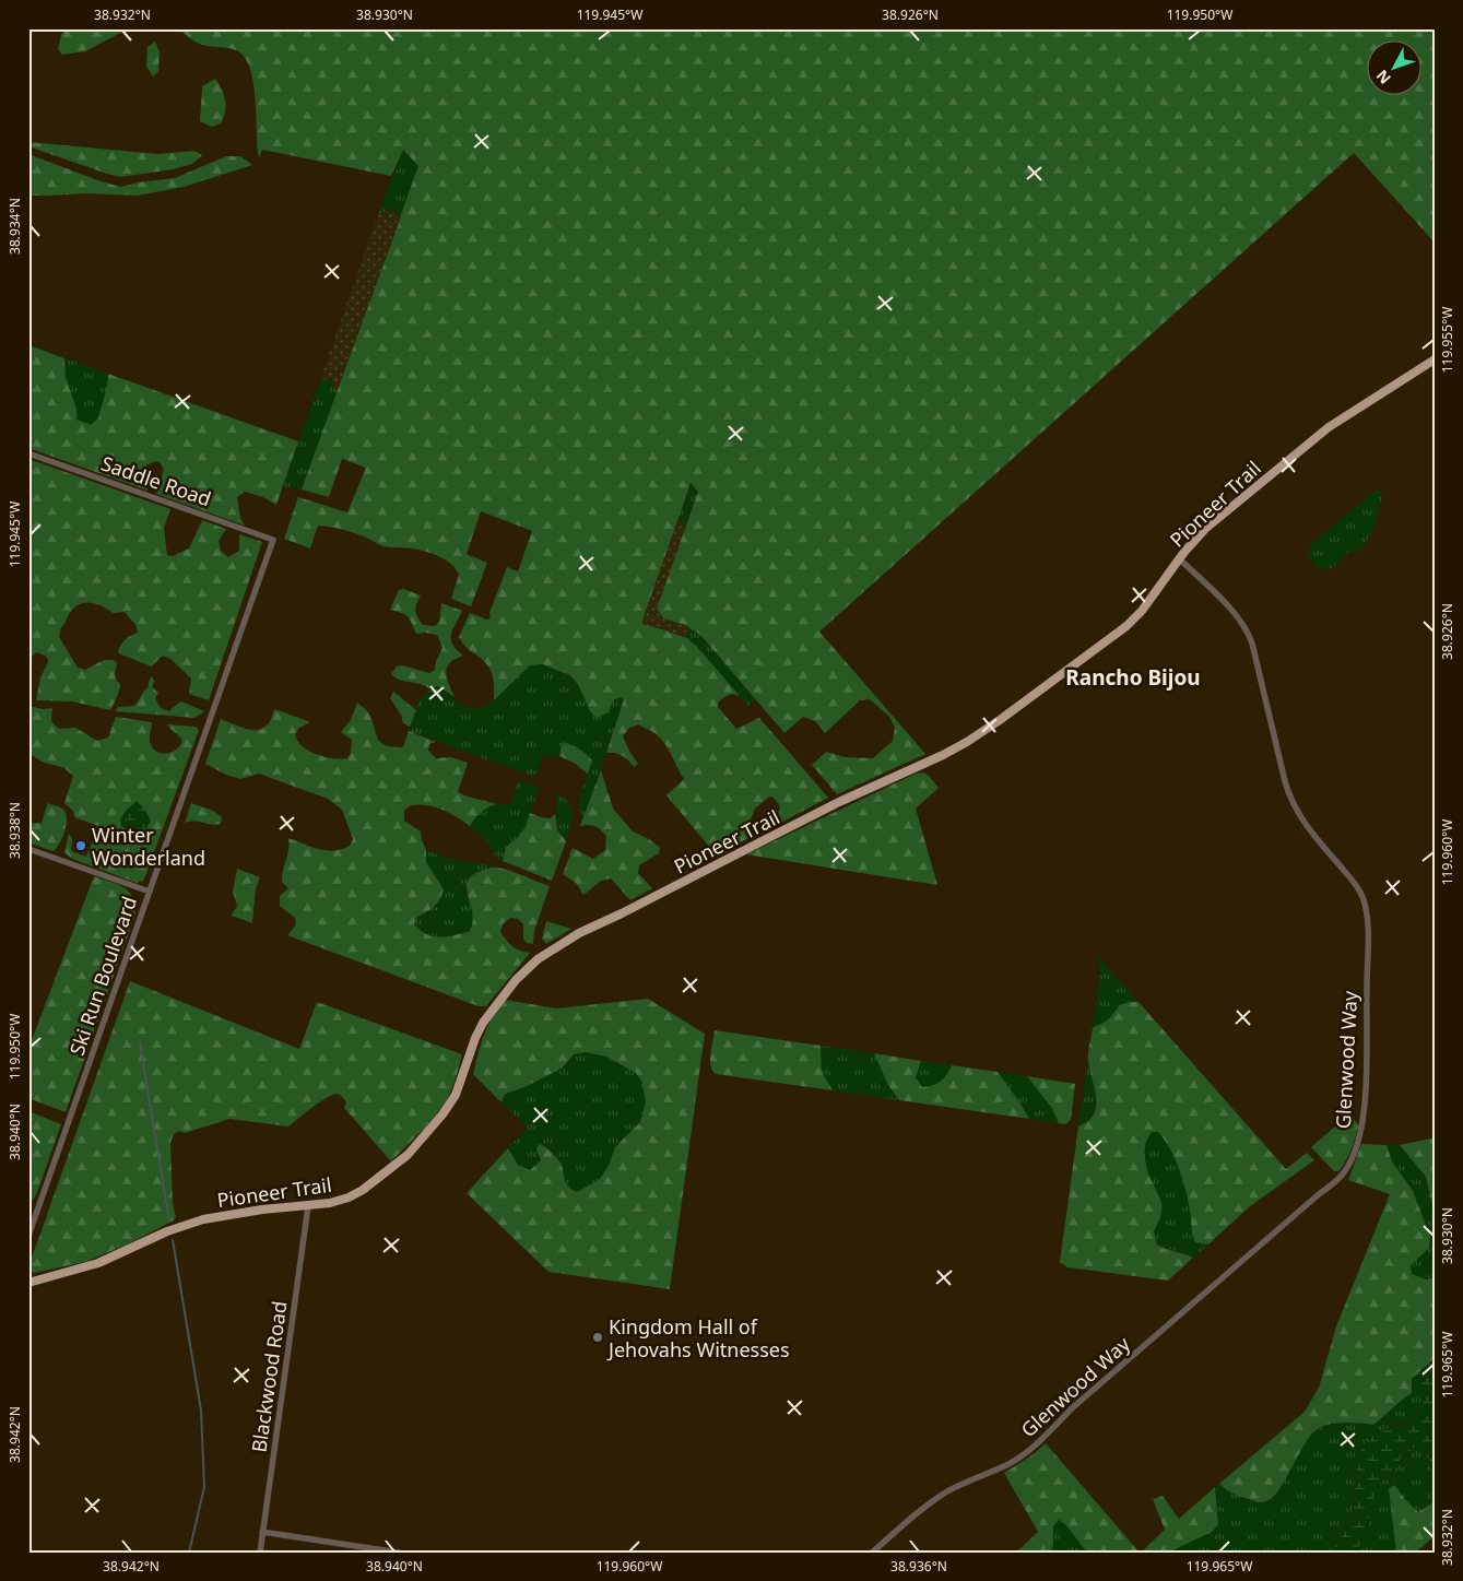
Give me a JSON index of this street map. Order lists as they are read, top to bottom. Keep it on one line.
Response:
{"streets":{"main road":["Pioneer Trail"],"street":["Saddle Road","Ski Run Boulevard","Glenwood Way","Blackwood Road"]},"crossings":[["Saddle Road","Ski Run Boulevard"],["Pioneer Trail","Glenwood Way"],["Pioneer Trail","Blackwood Road"]],"districts":["Rancho Bijou"],"places":["Winter Wonderland","Kingdom Hall of Jehovahs Witnesses"],"north":"bottom left","coordinates":["38.932°N","38.930°N","119.945°W","38.926°N","119.950°W","38.934°N","119.955°W","38.938°N","119.960°W","38.940°N","119.965°W","38.942°N","38.936°N"]}
